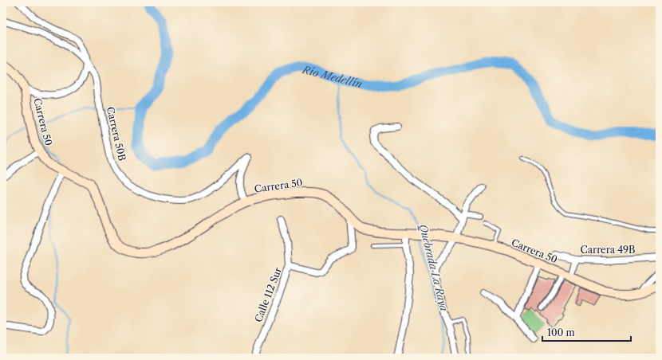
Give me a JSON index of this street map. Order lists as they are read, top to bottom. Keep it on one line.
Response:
{"streets":{"main road":["Carrera 50"],"street":["Carrera 50B","Carrera 49B","Calle 112 Sur"]},"crossings":[["Carrera 50","Carrera 50B"],["Carrera 50","Calle 112 Sur"]],"water":["Río Medellín","Quebrada La Raya"],"scale_bar":"100 m"}
